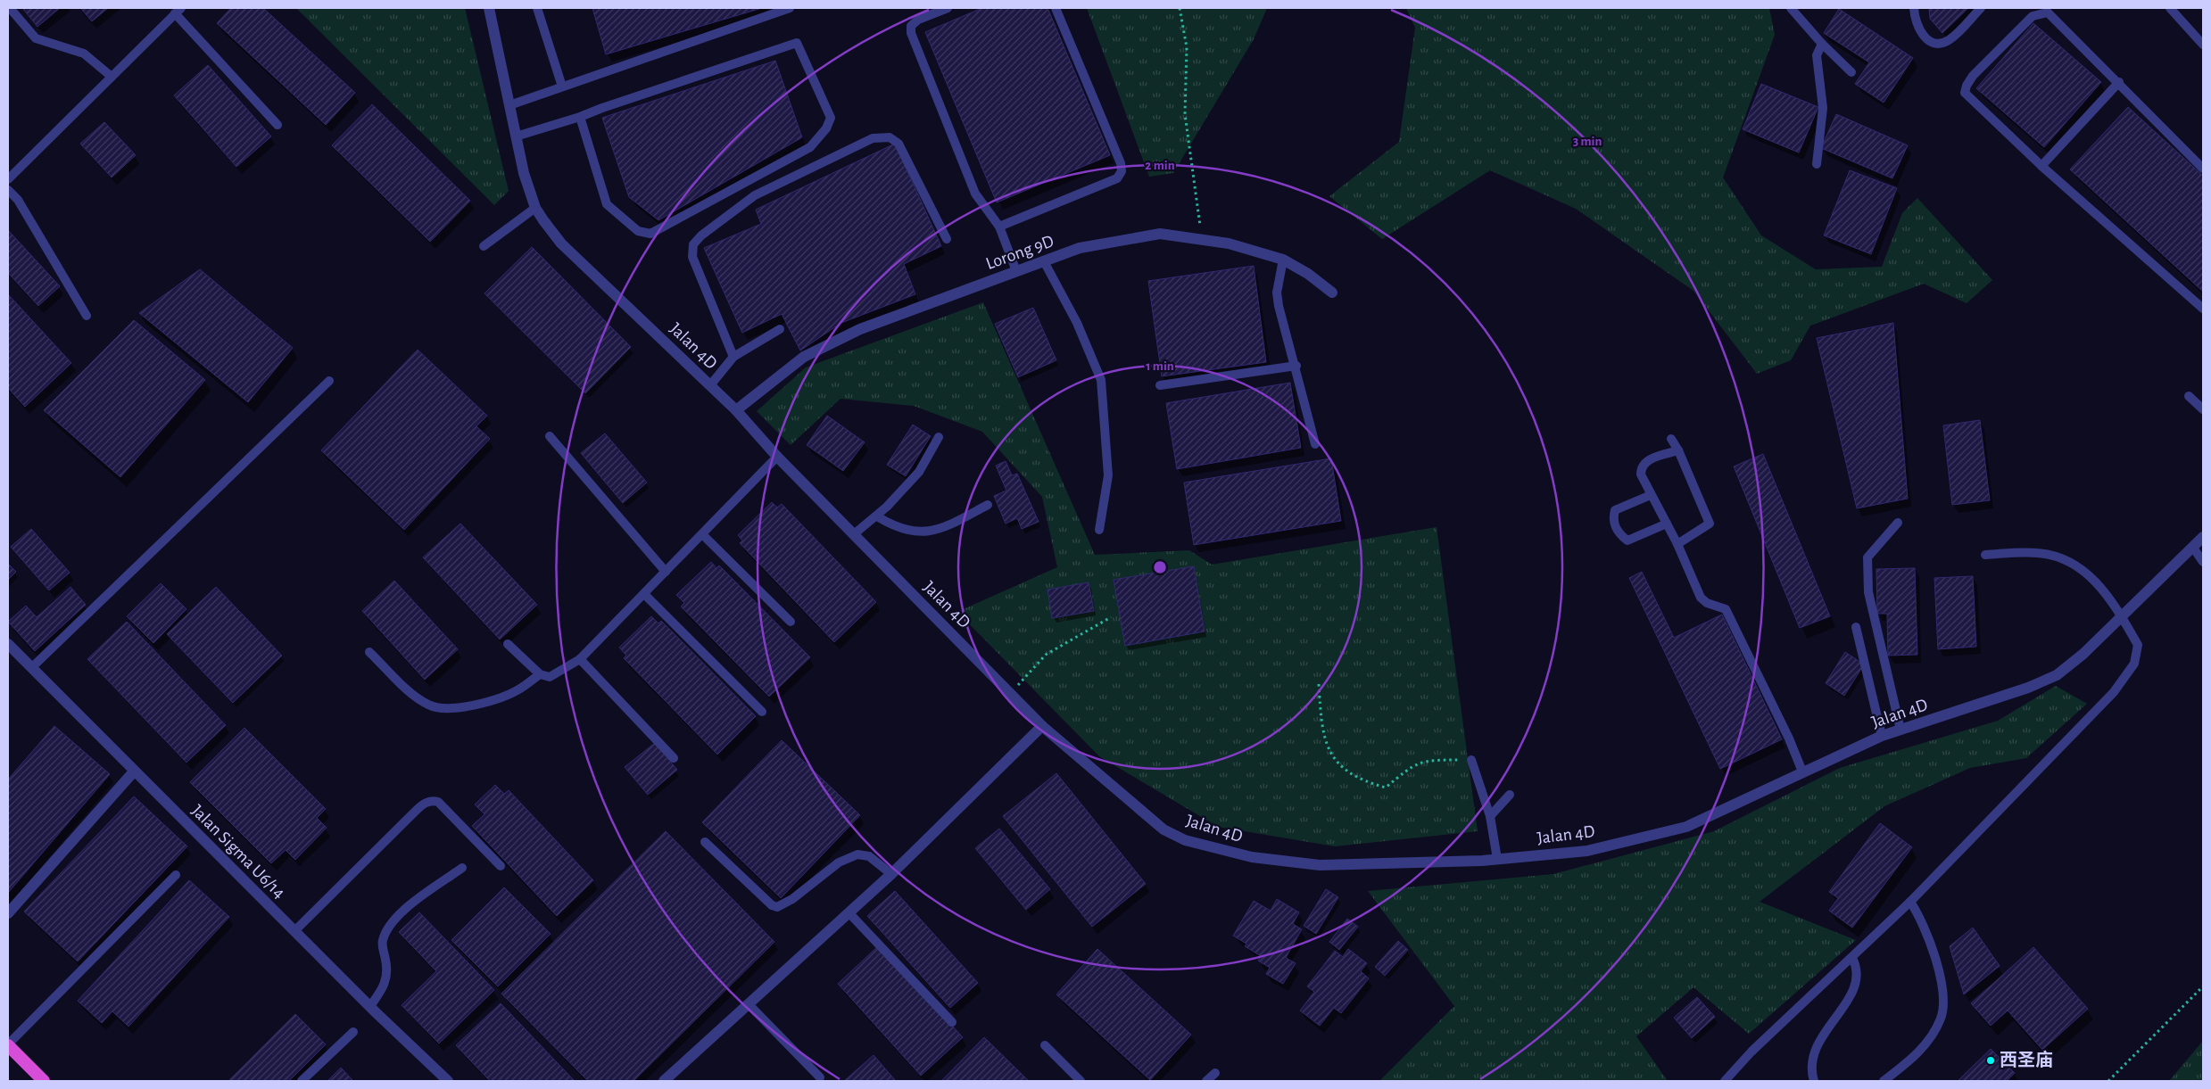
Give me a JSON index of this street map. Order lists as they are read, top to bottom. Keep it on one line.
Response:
{"streets":{"street":["Lorong 9D","Jalan 4D","Jalan Sigma U6/14"]},"crossings":[["Lorong 9D","Jalan 4D"]],"places":["西圣庙"],"rings":["3 min","2 min","1 min"]}
